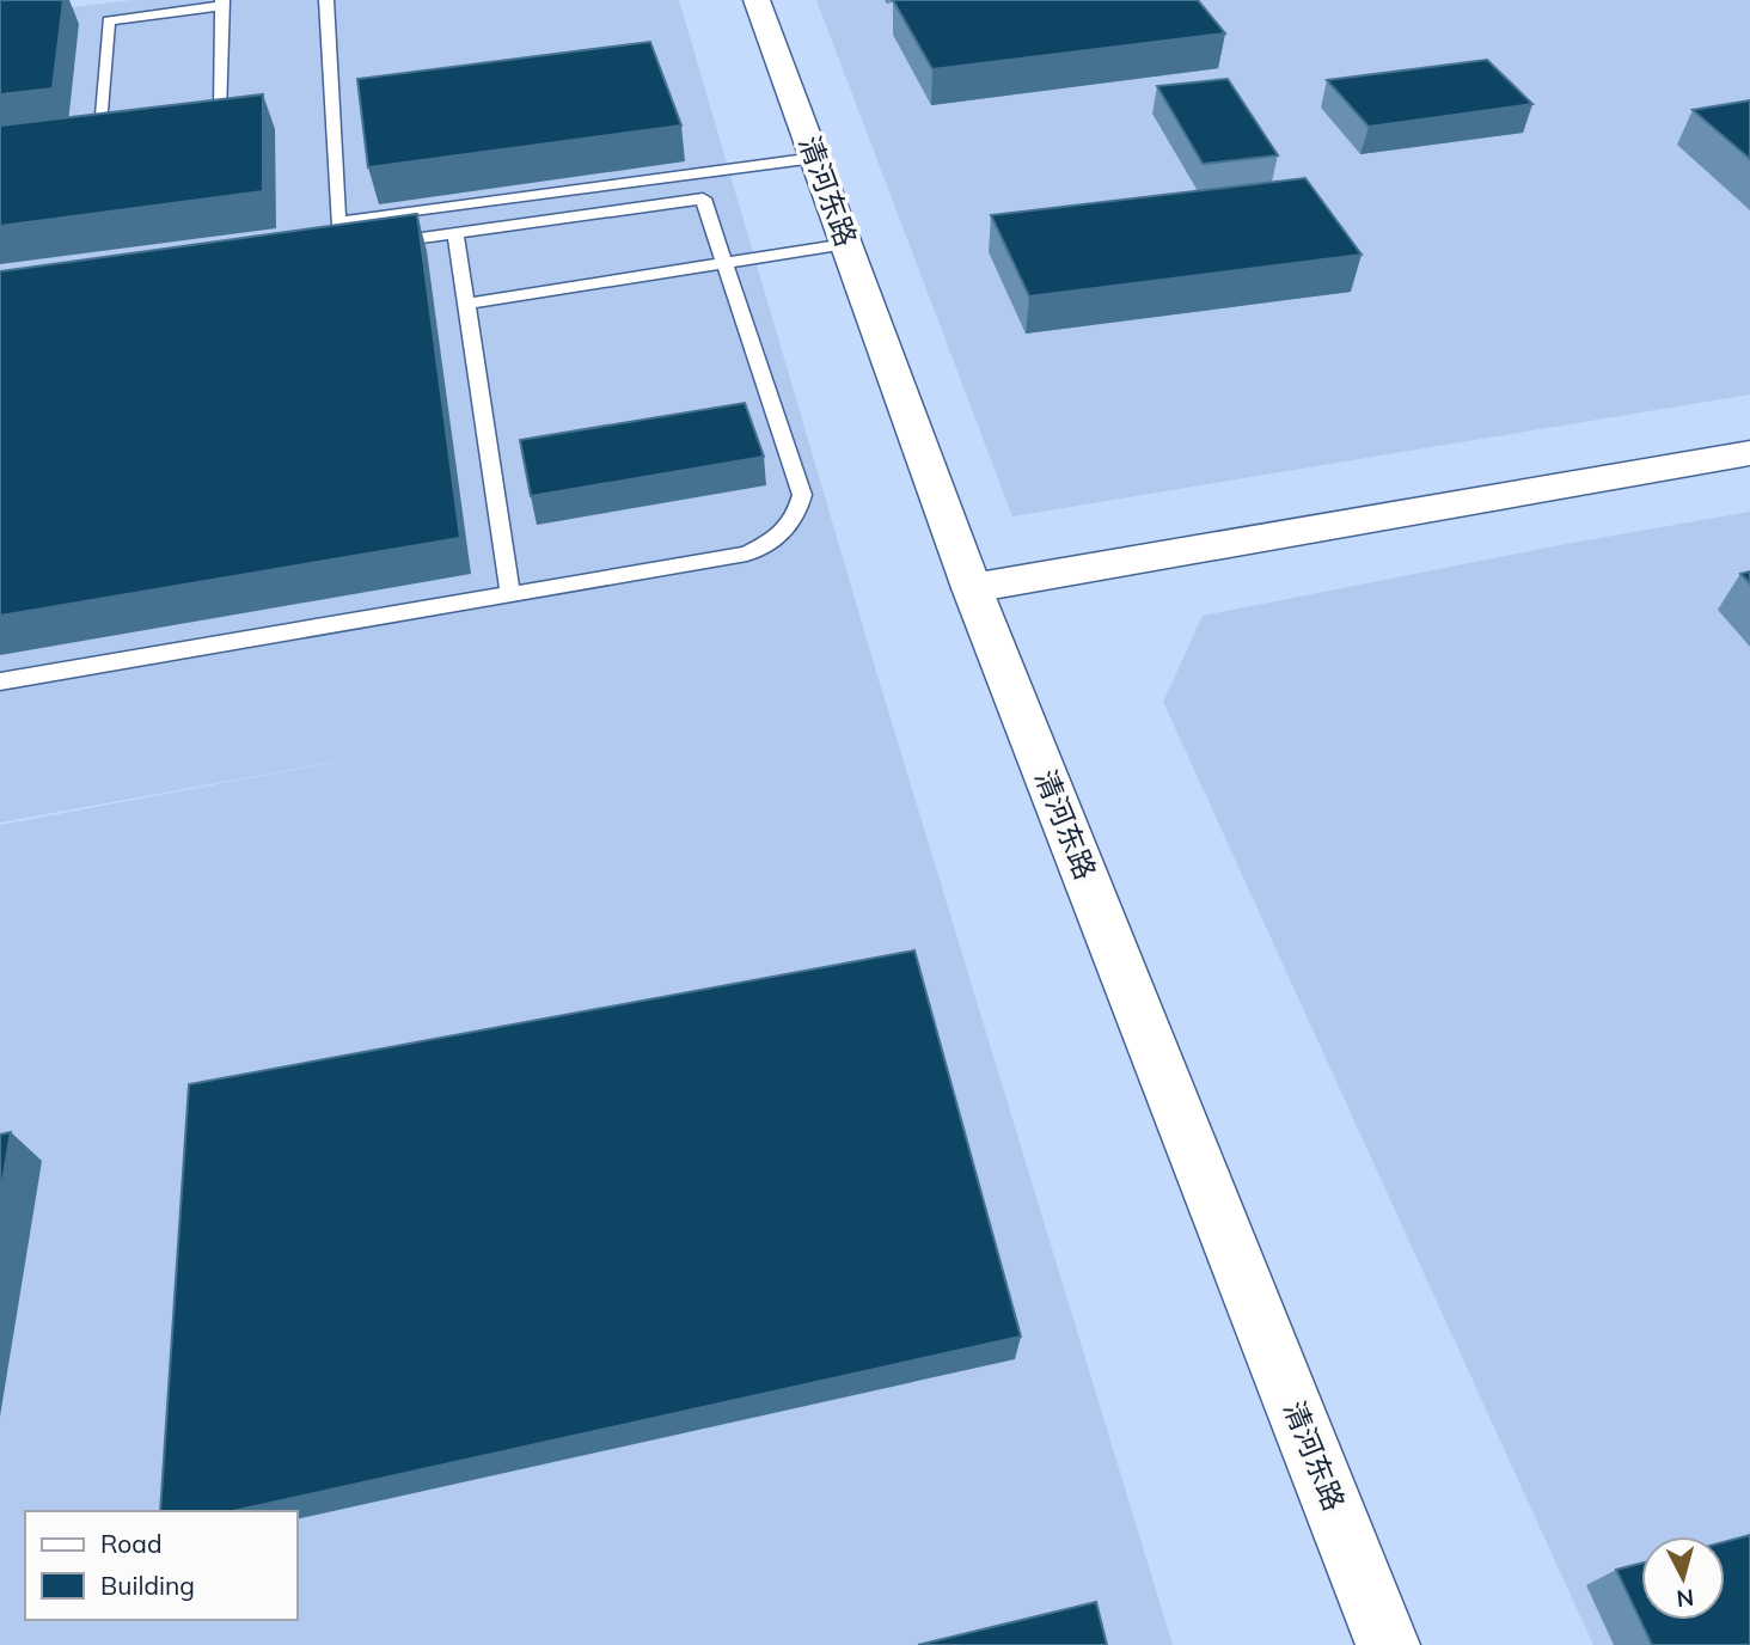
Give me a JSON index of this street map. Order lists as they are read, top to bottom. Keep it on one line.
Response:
{"streets":{"street":["清河东路"]},"legend":["Road","Building"],"north":"bottom"}
